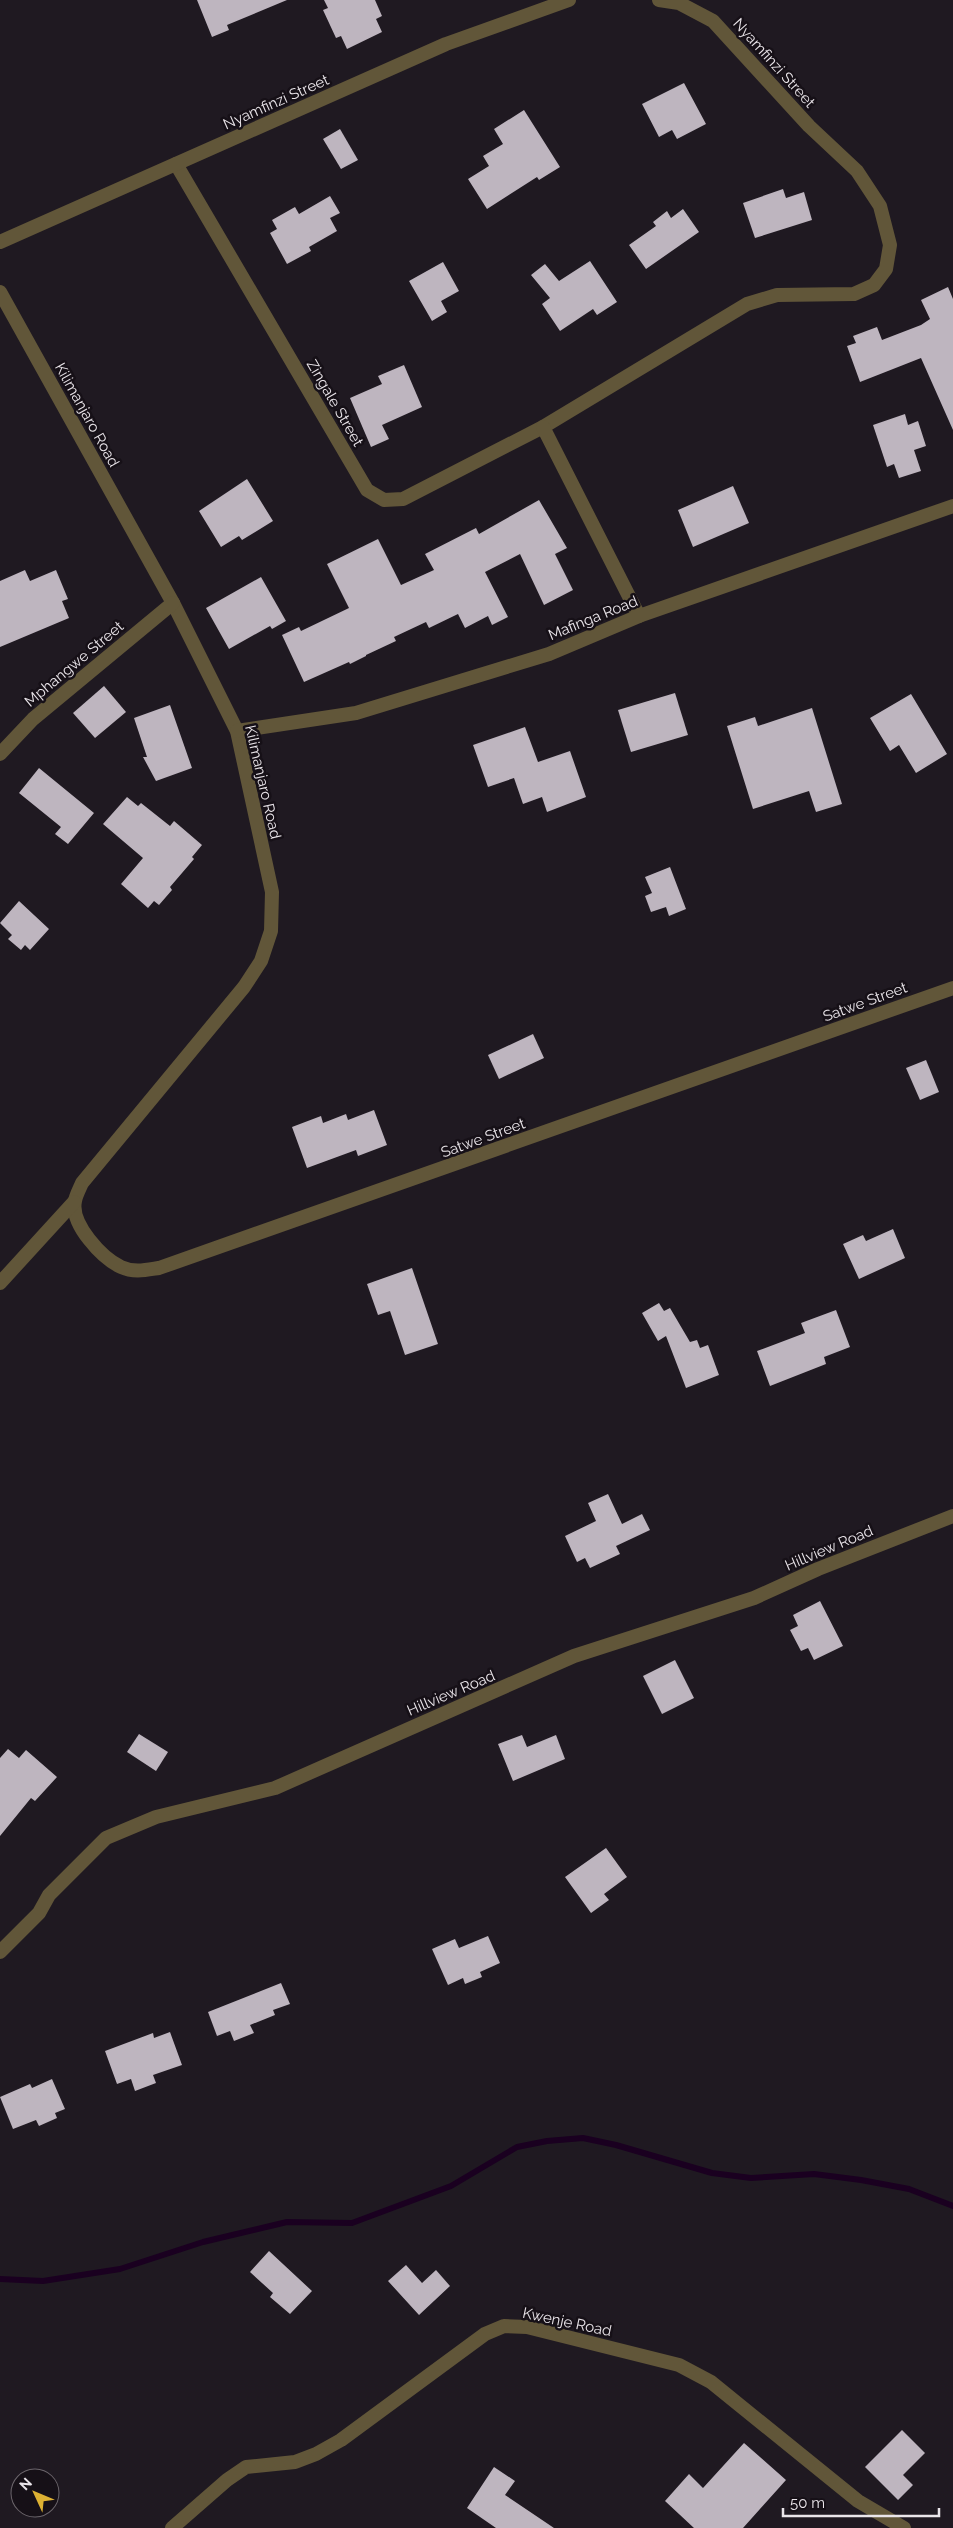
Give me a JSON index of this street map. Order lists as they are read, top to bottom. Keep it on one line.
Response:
{"streets":{"street":["Nyamfinzi Street","Zingale Street","Kilimanjaro Road","Mafinga Road","Mphangwe Street","Satwe Street","Hillview Road","Kwenje Road"]},"crossings":[["Nyamfinzi Street","Zingale Street"],["Kilimanjaro Road","Mafinga Road"],["Kilimanjaro Road","Mphangwe Street"],["Kilimanjaro Road","Satwe Street"]],"scale_bar":"50 m","north":"top left"}
